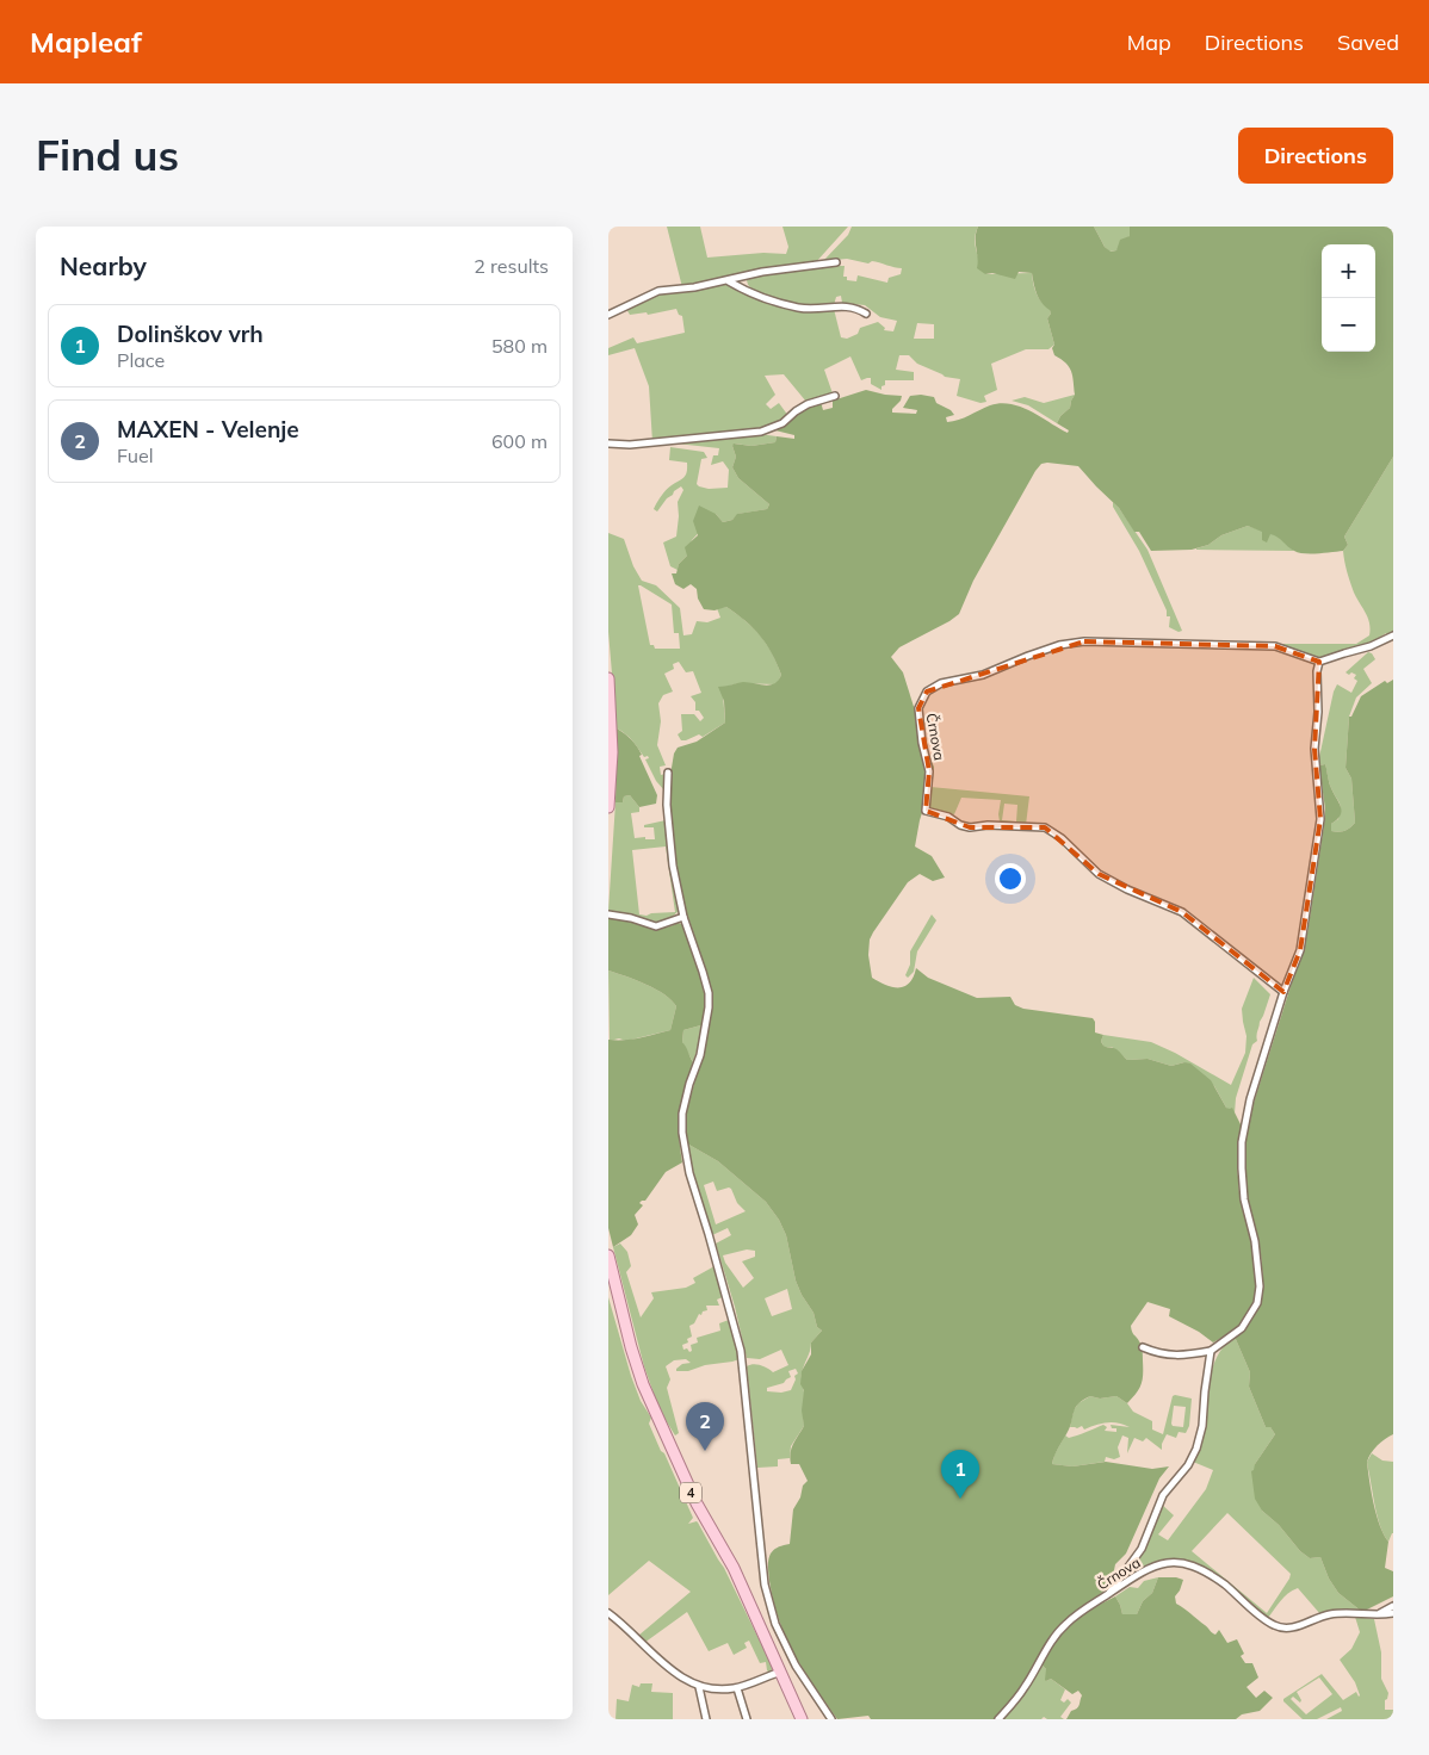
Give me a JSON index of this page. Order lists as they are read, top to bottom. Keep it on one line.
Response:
{"streets":{"main road":["4"],"street":["Črnova"]},"page":{"header":"Mapleaf","nav":["Map","Directions","Saved"],"buttons":"Directions","title":"Find us","heading":["Nearby","2 results"],"map_buttons":["+","−"],"list":[{"mark":"1","name":"Dolinškov vrh","note":"Place","value":"580 m"},{"mark":"2","name":"MAXEN - Velenje","note":"Fuel","value":"600 m"}],"pins":["2","1"]}}
